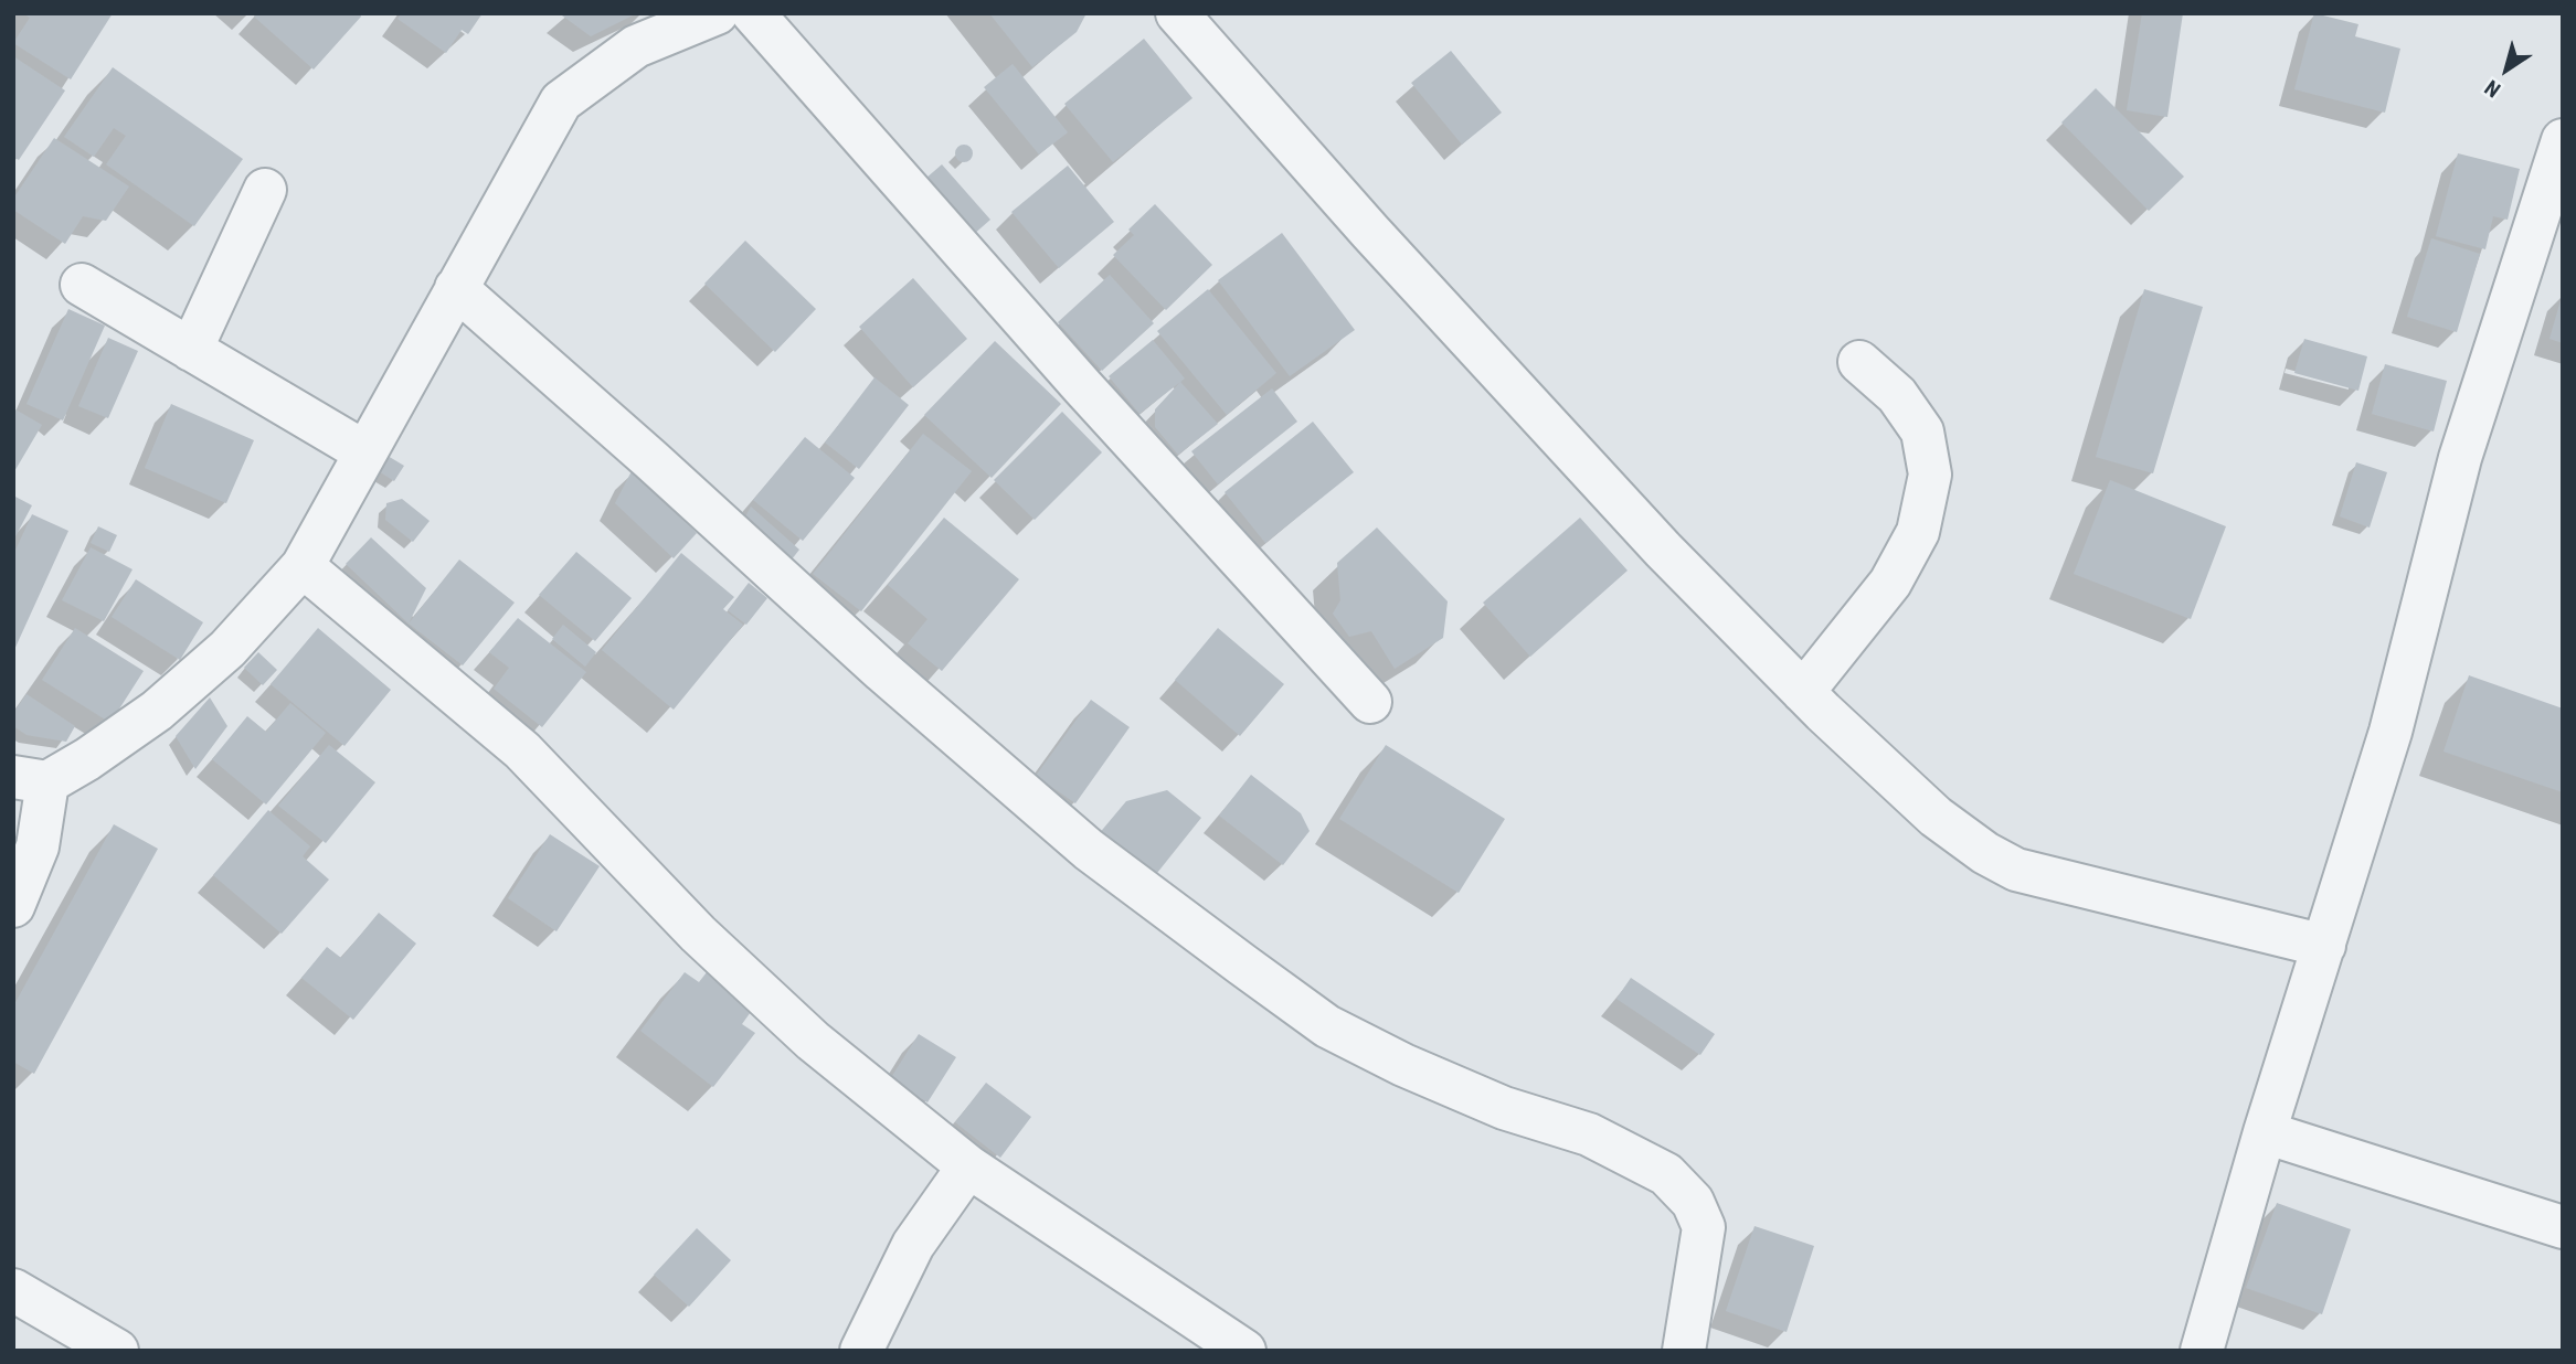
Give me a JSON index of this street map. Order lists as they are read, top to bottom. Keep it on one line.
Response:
{"north":"bottom left"}
